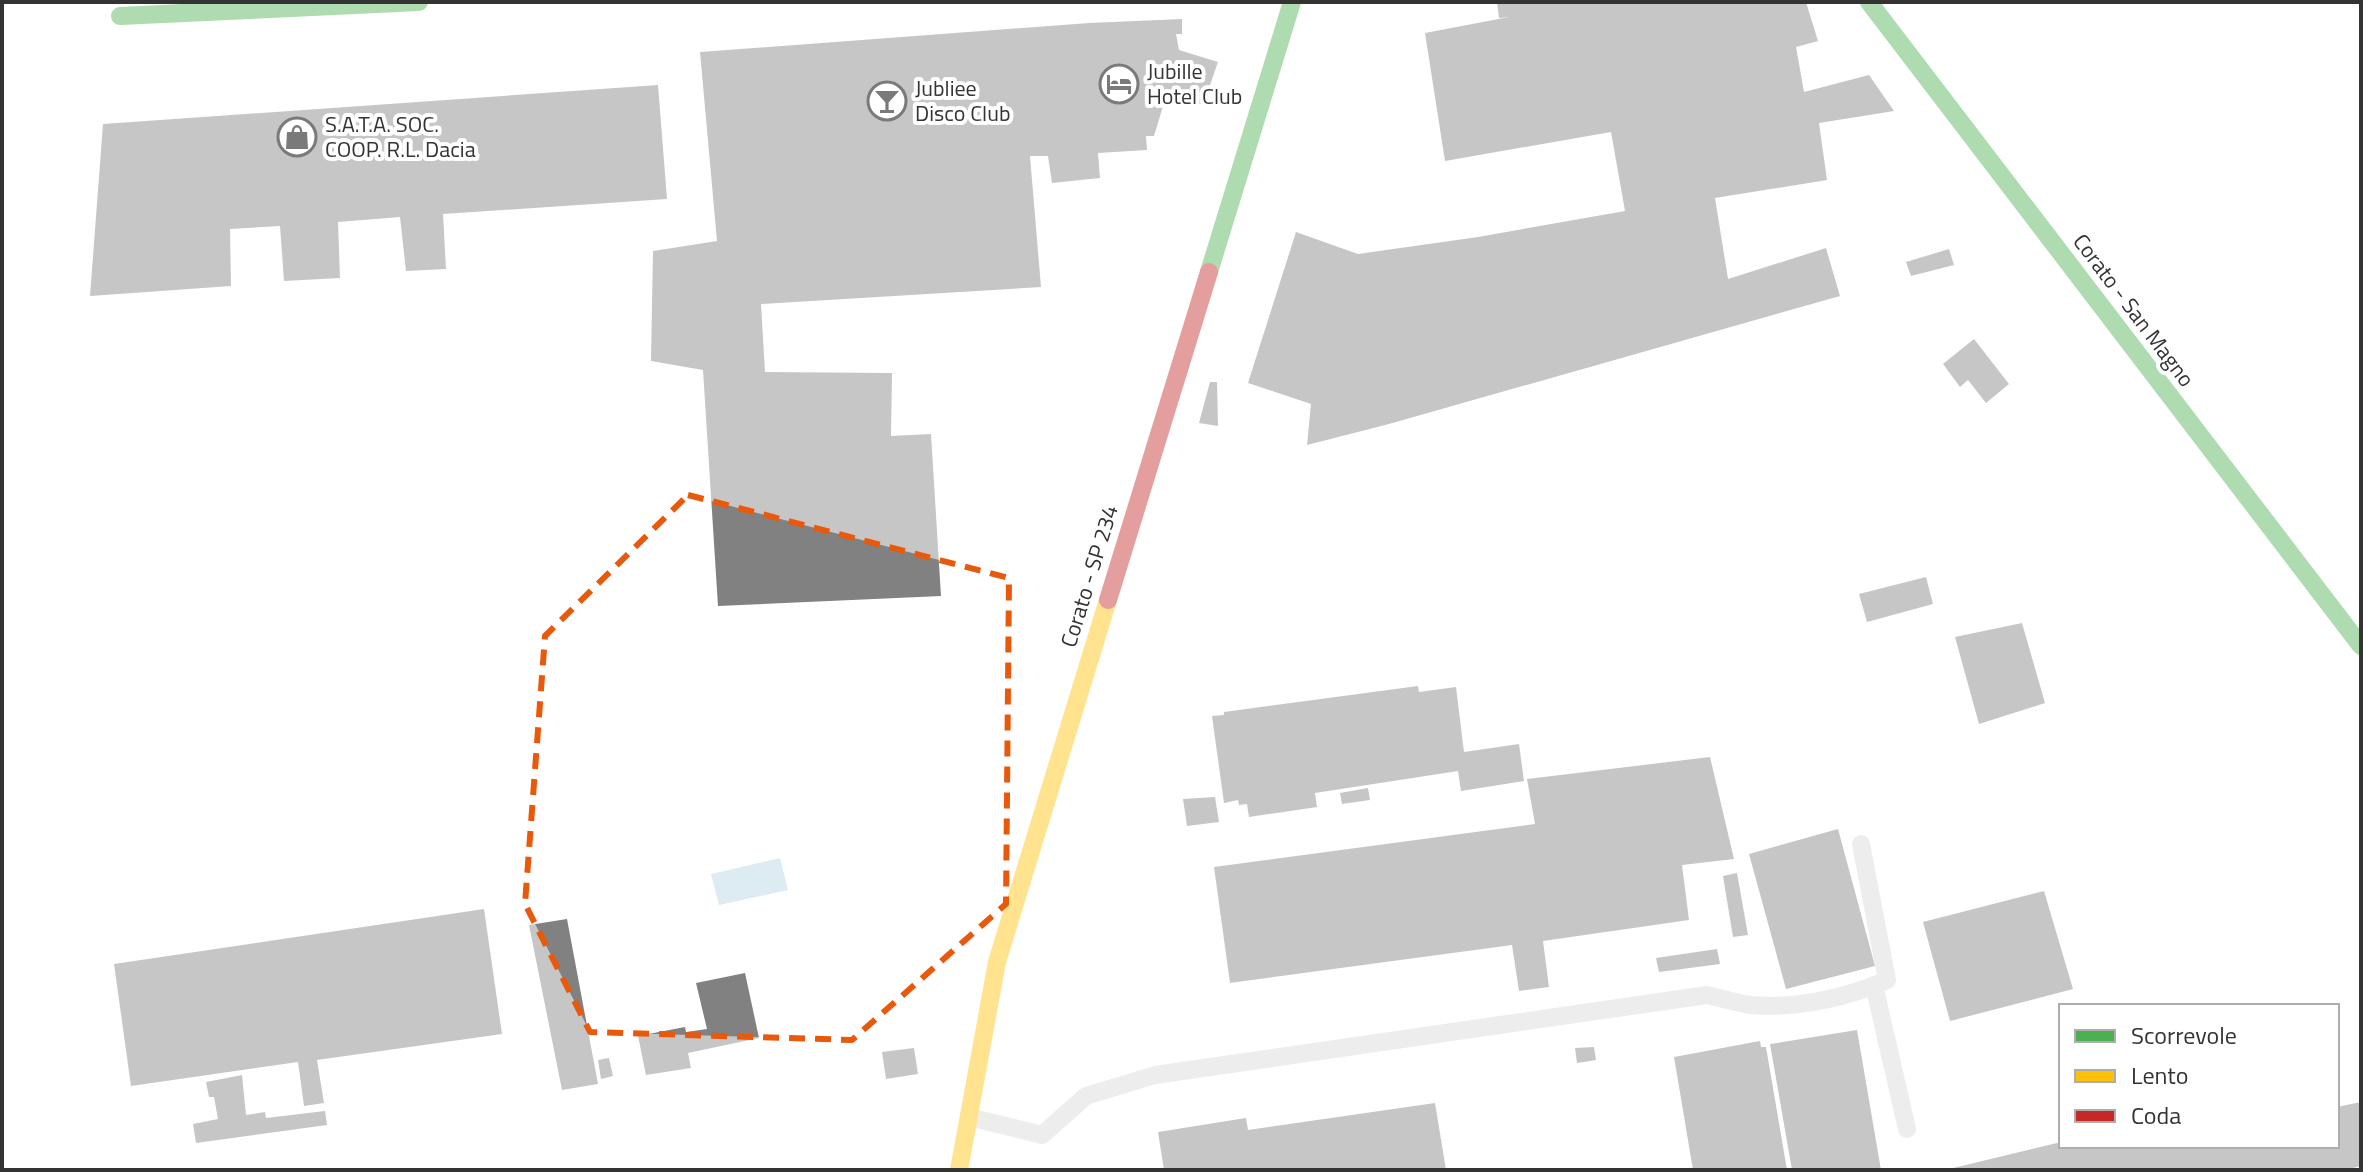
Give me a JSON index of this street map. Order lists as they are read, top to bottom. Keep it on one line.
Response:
{"streets":{"main road":["Corato - San Magno","Corato - SP 234"]},"places":{"hotel":["Jubille Hotel Club"],"bar":["Jubliee Disco Club"],"shop":["S.A.T.A. SOC. COOP. R.L. Dacia"]},"legend":["Scorrevole","Lento","Coda"]}
